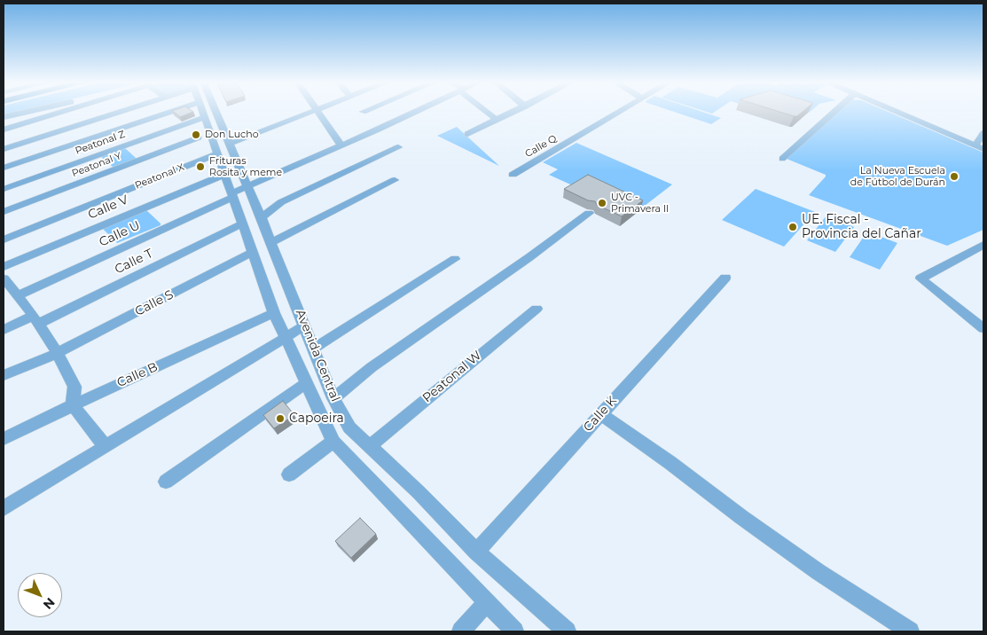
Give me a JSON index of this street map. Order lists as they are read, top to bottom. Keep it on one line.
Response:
{"streets":{"street":["Peatonal Z","Calle Q","Peatonal Y","Peatonal X","Calle V","Calle U","Calle T","Calle S","Avenida Central","Calle B","Peatonal W","Calle K"]},"crossings":[["Peatonal Z","Avenida Central"],["Peatonal X","Avenida Central"],["Calle V","Avenida Central"],["Calle U","Avenida Central"],["Calle T","Avenida Central"],["Calle S","Avenida Central"],["Avenida Central","Calle B"],["Avenida Central","Peatonal W"],["Avenida Central","Calle K"]],"places":["Don Lucho","Frituras Rosita y meme","La Nueva Escuela de Fútbol de Durán","UVC - Primavera II","UE. Fiscal - Provincia del Cañar","Capoeira"],"north":"bottom right"}
